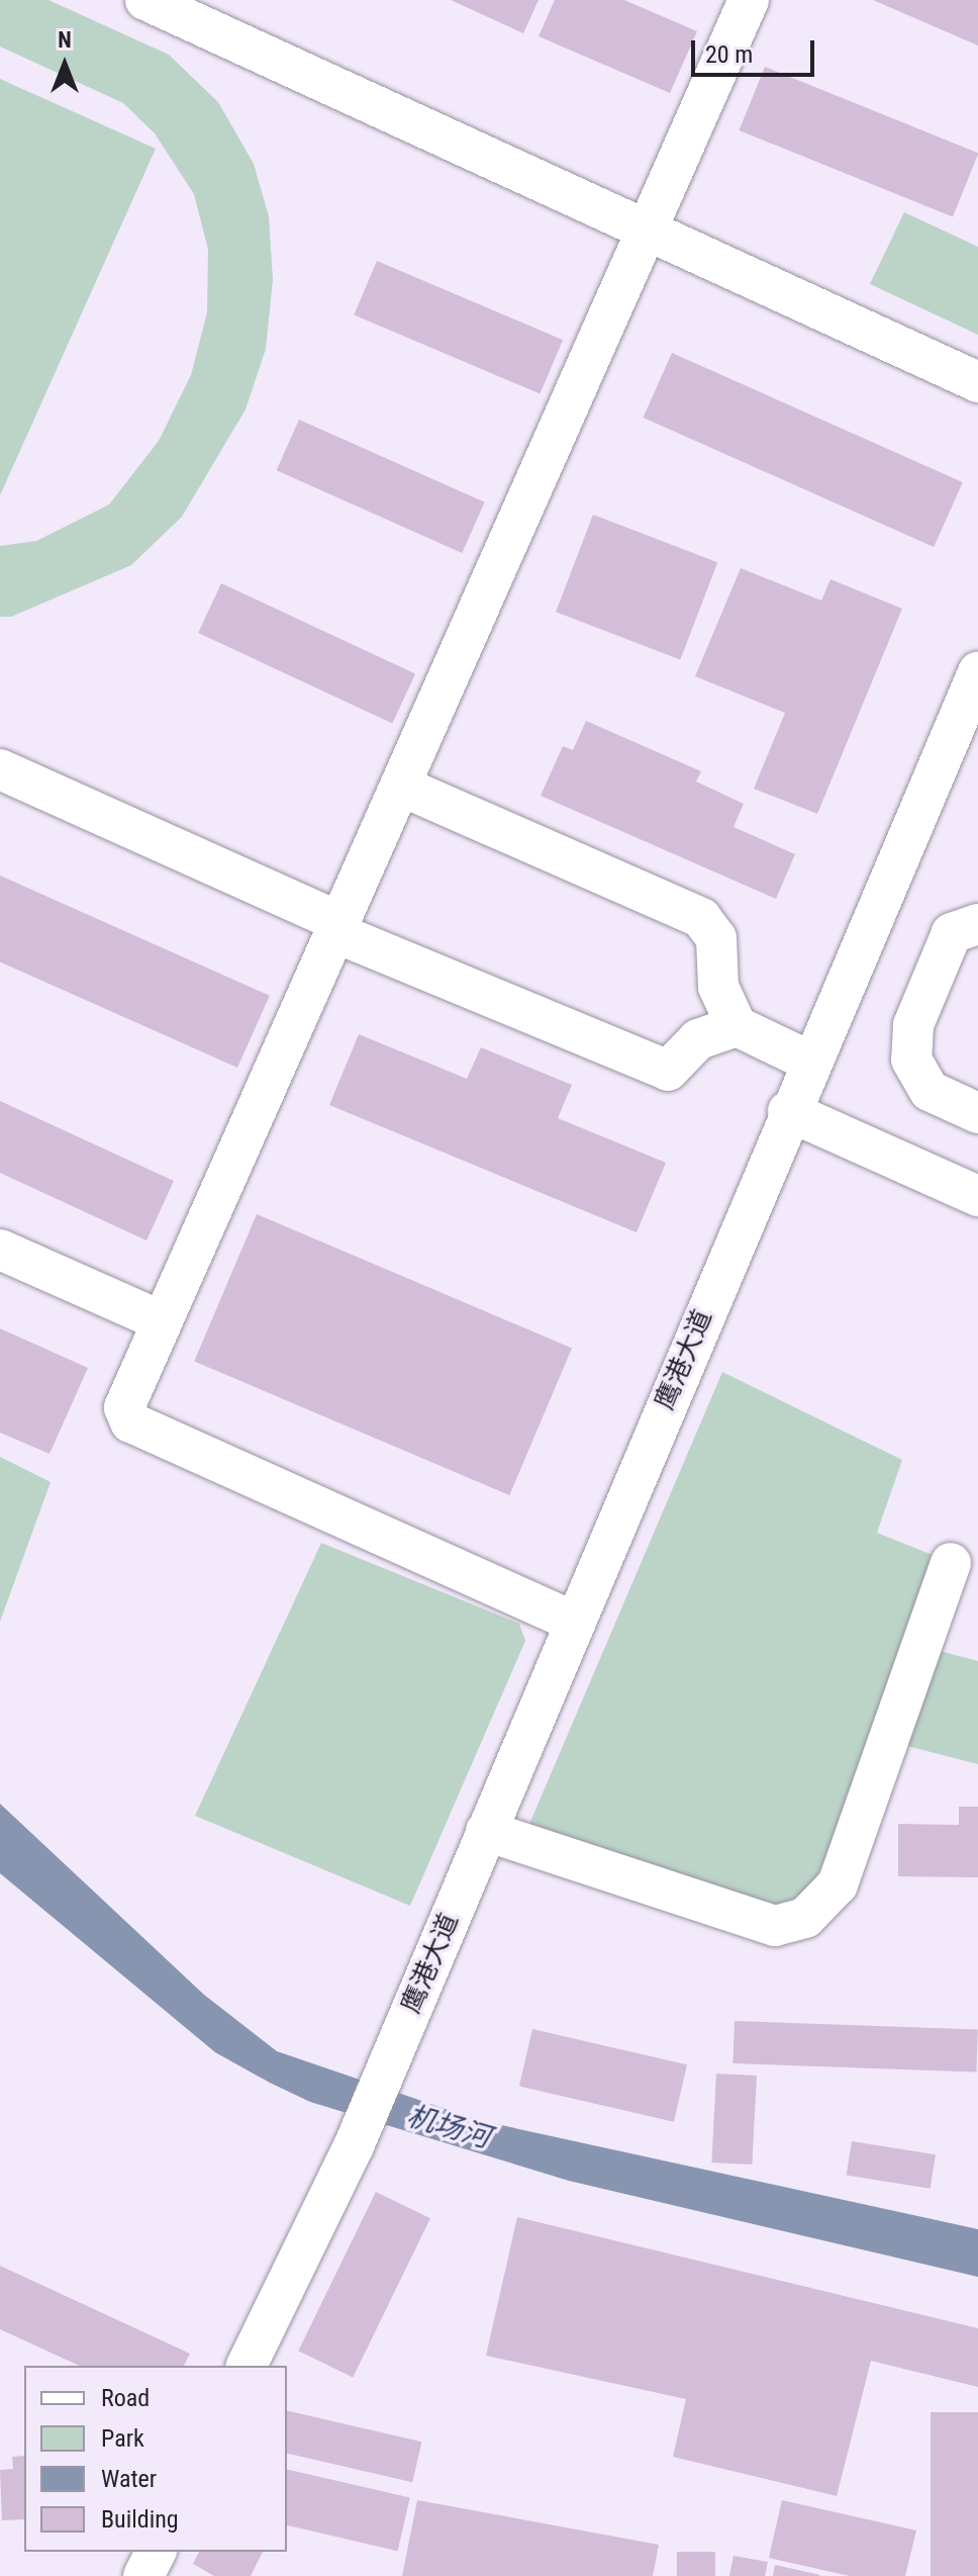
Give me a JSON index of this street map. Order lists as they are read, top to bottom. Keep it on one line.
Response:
{"streets":{"street":["鹰港大道"]},"water":["机场河"],"legend":["Road","Park","Water","Building"],"scale_bar":"20 m","north":"top"}
